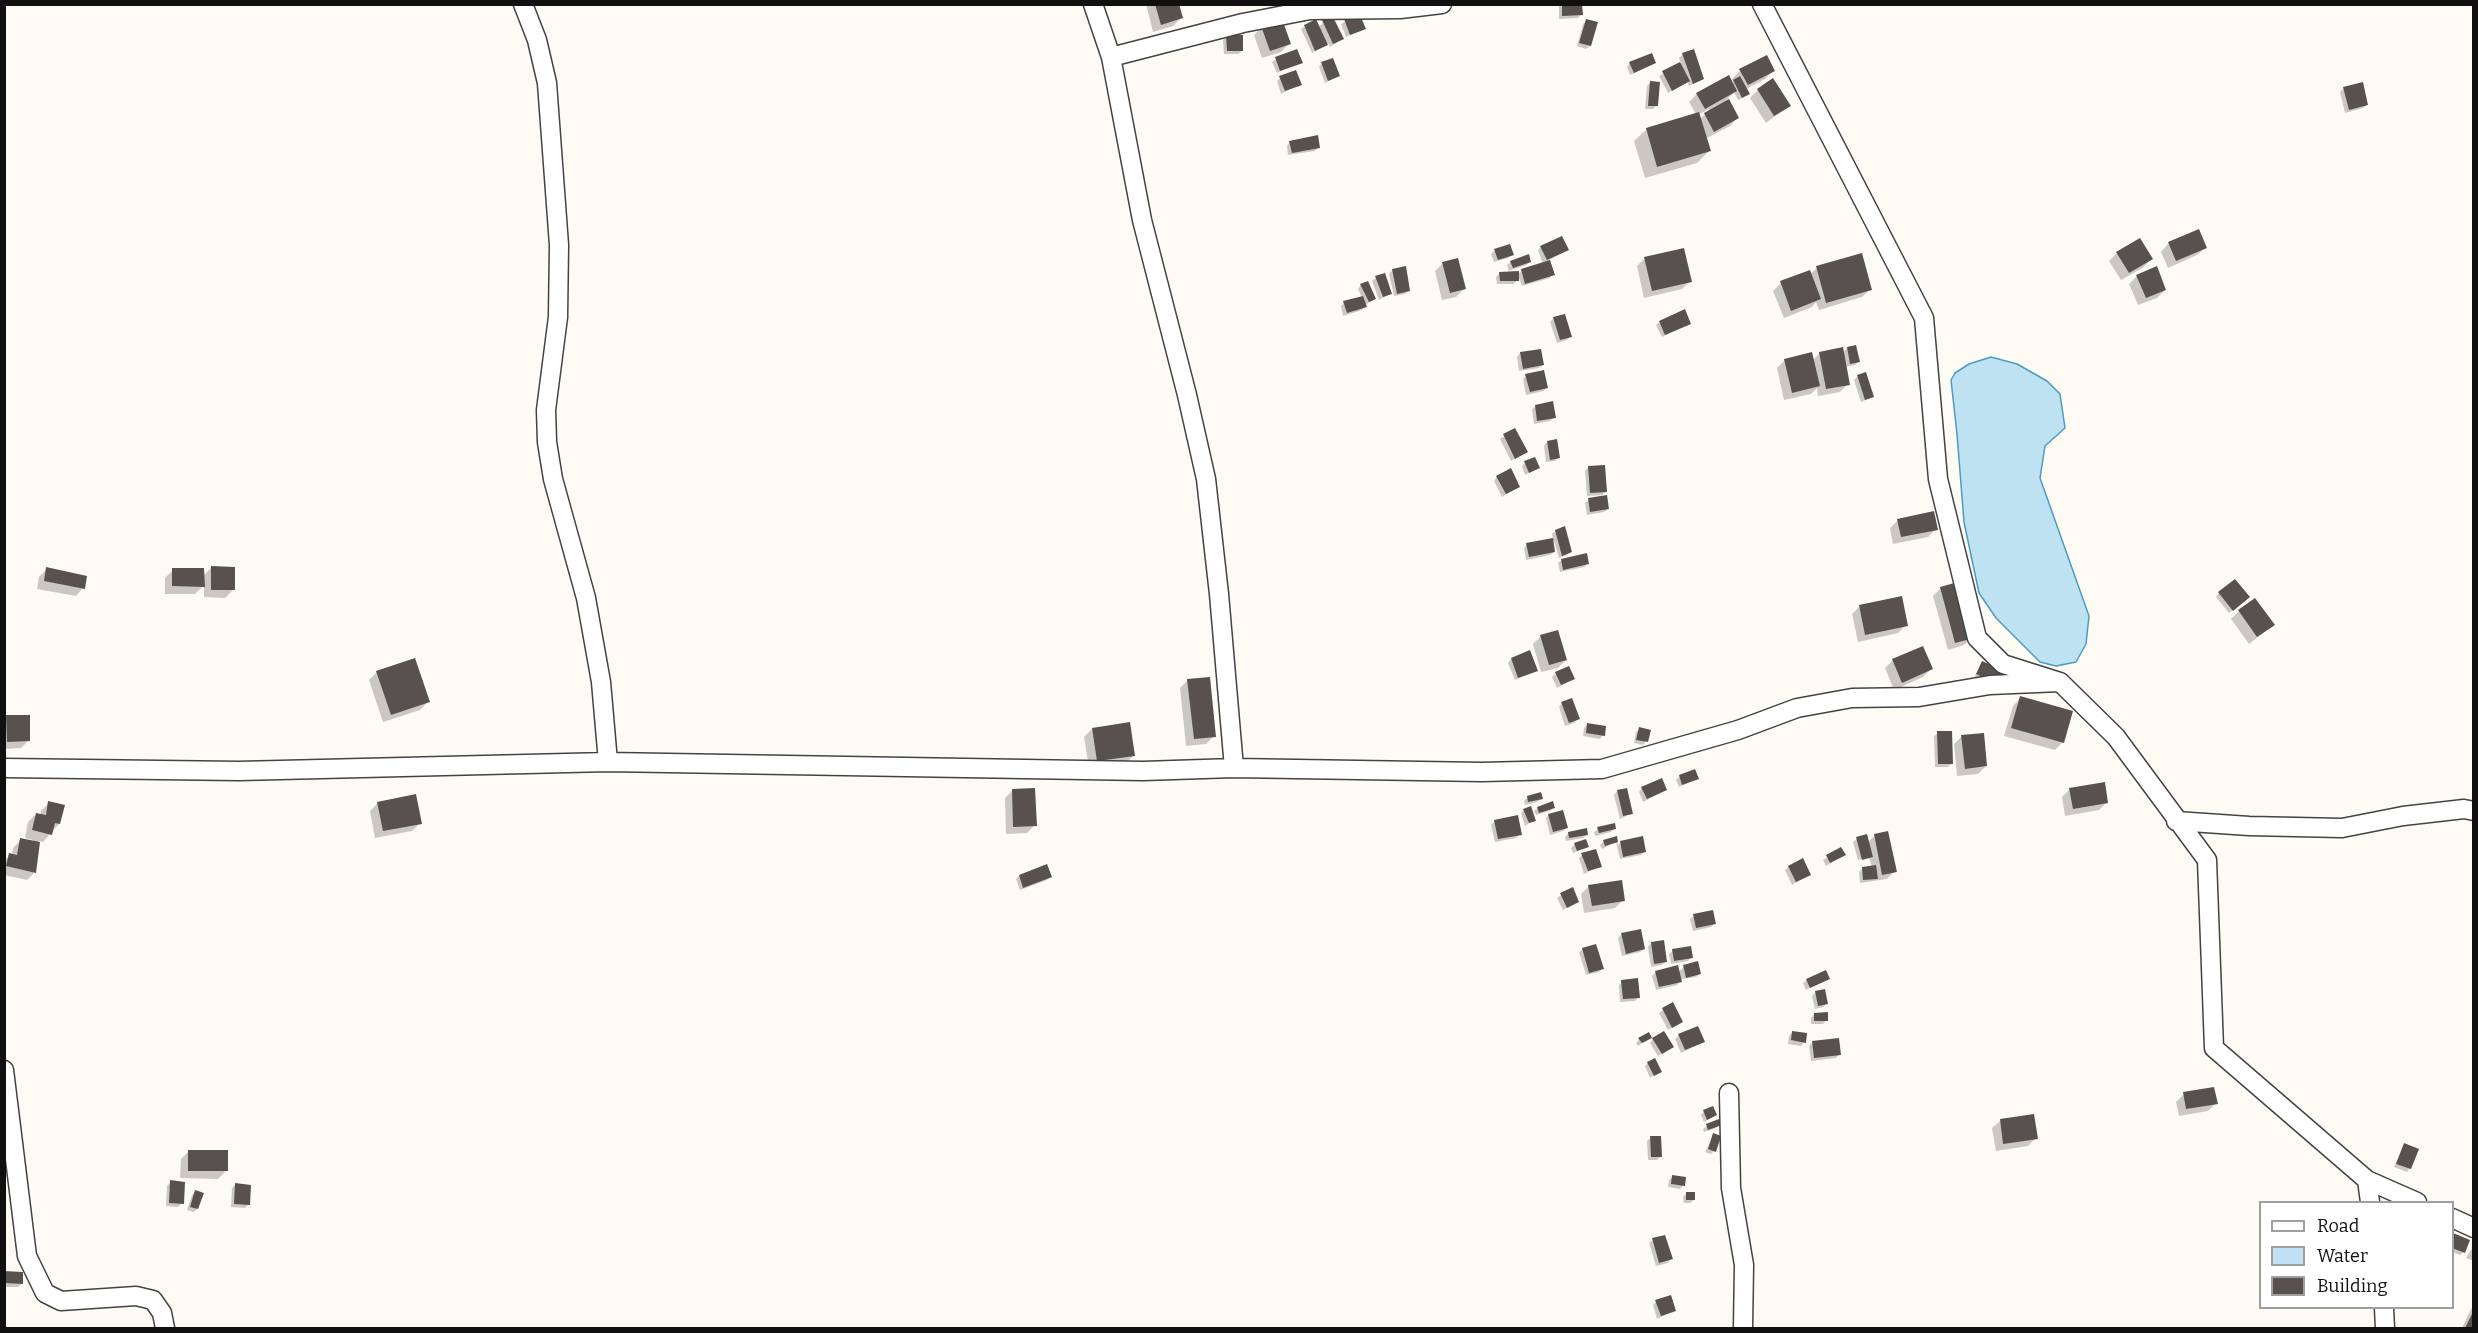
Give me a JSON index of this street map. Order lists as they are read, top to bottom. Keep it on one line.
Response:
{"legend":["Road","Water","Building"]}
